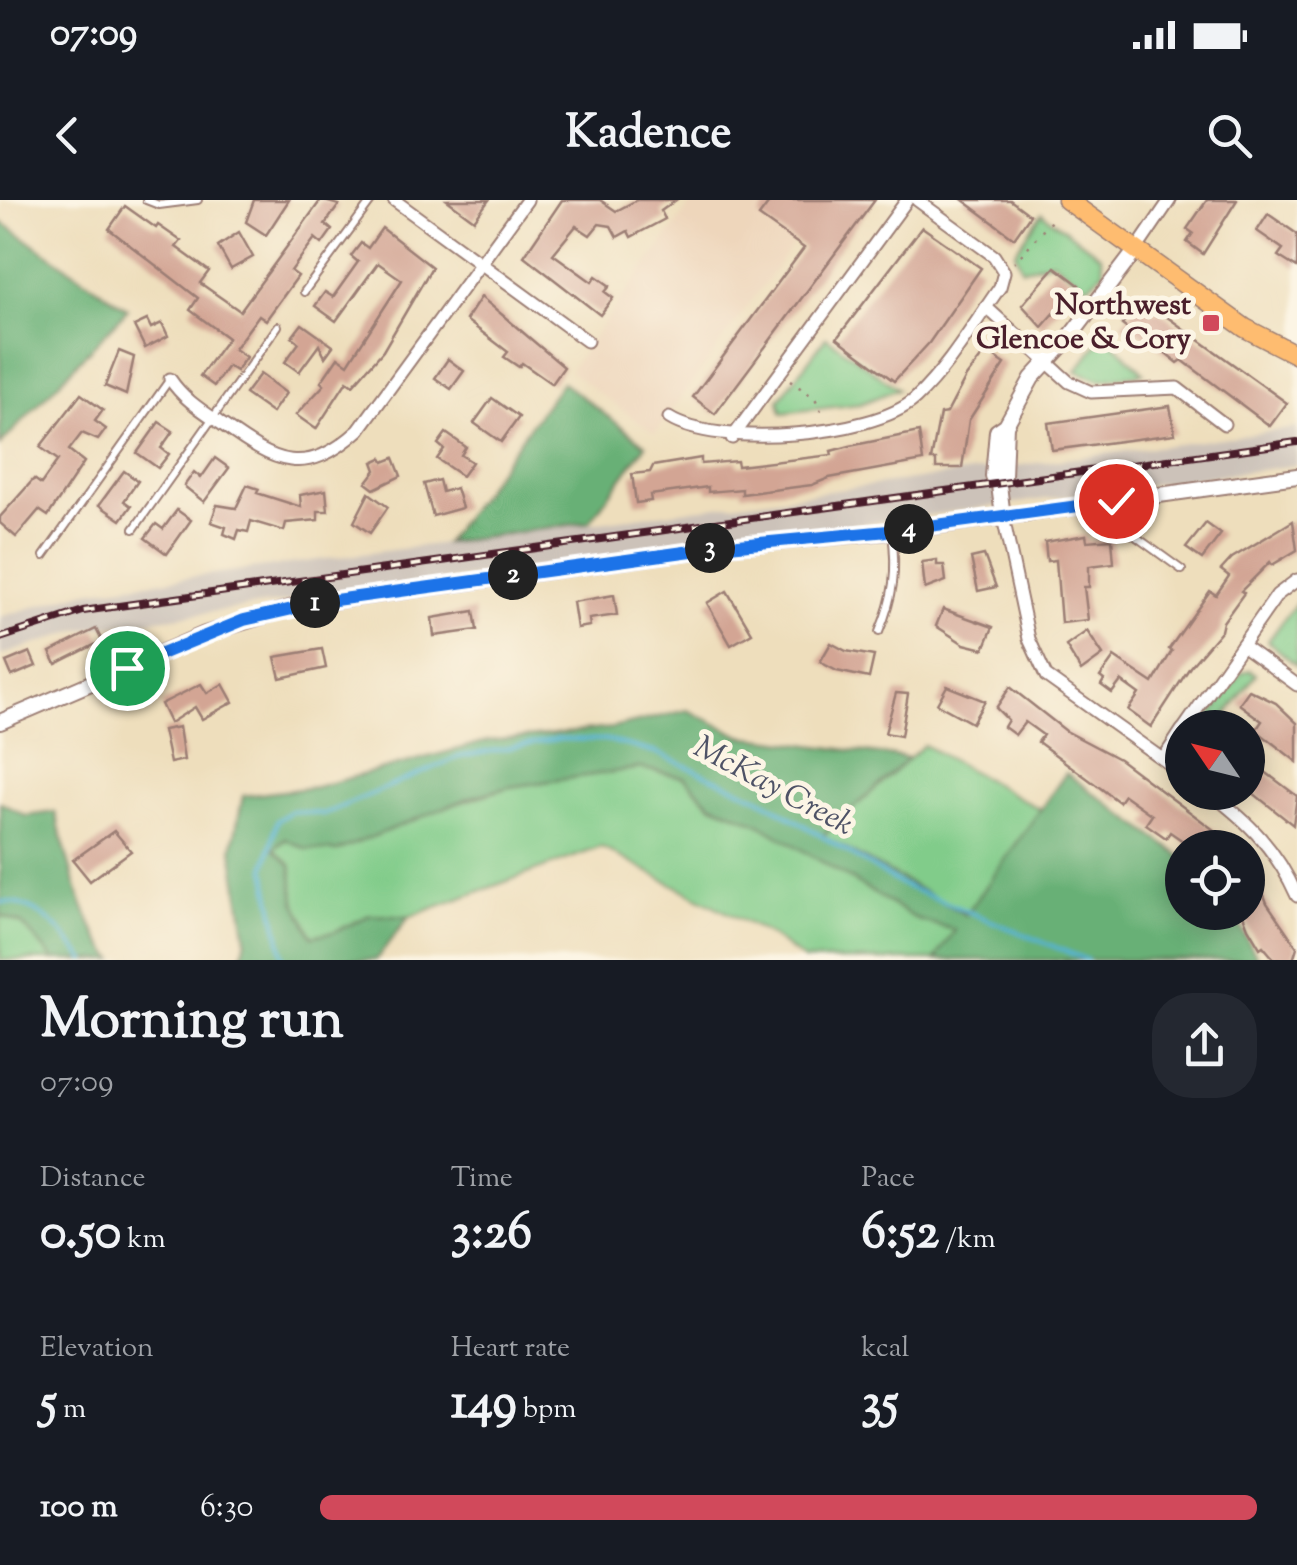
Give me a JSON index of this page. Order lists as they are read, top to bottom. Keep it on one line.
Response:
{"water":["McKay Creek"],"places":{"transit":["Northwest Glencoe & Cory"]},"north":"top left","page":{"status":"07:09","header":"Kadence","pins":["4","3","2","1"],"heading":["Morning run","07:09"],"stats":[["Distance","0.50 km"],["Time","3:26"],["Pace","6:52 /km"],["Elevation","5 m"],["Heart rate","149 bpm"],["kcal","35"]],"list":[{"name":"100 m","note":"6:30"}]}}
